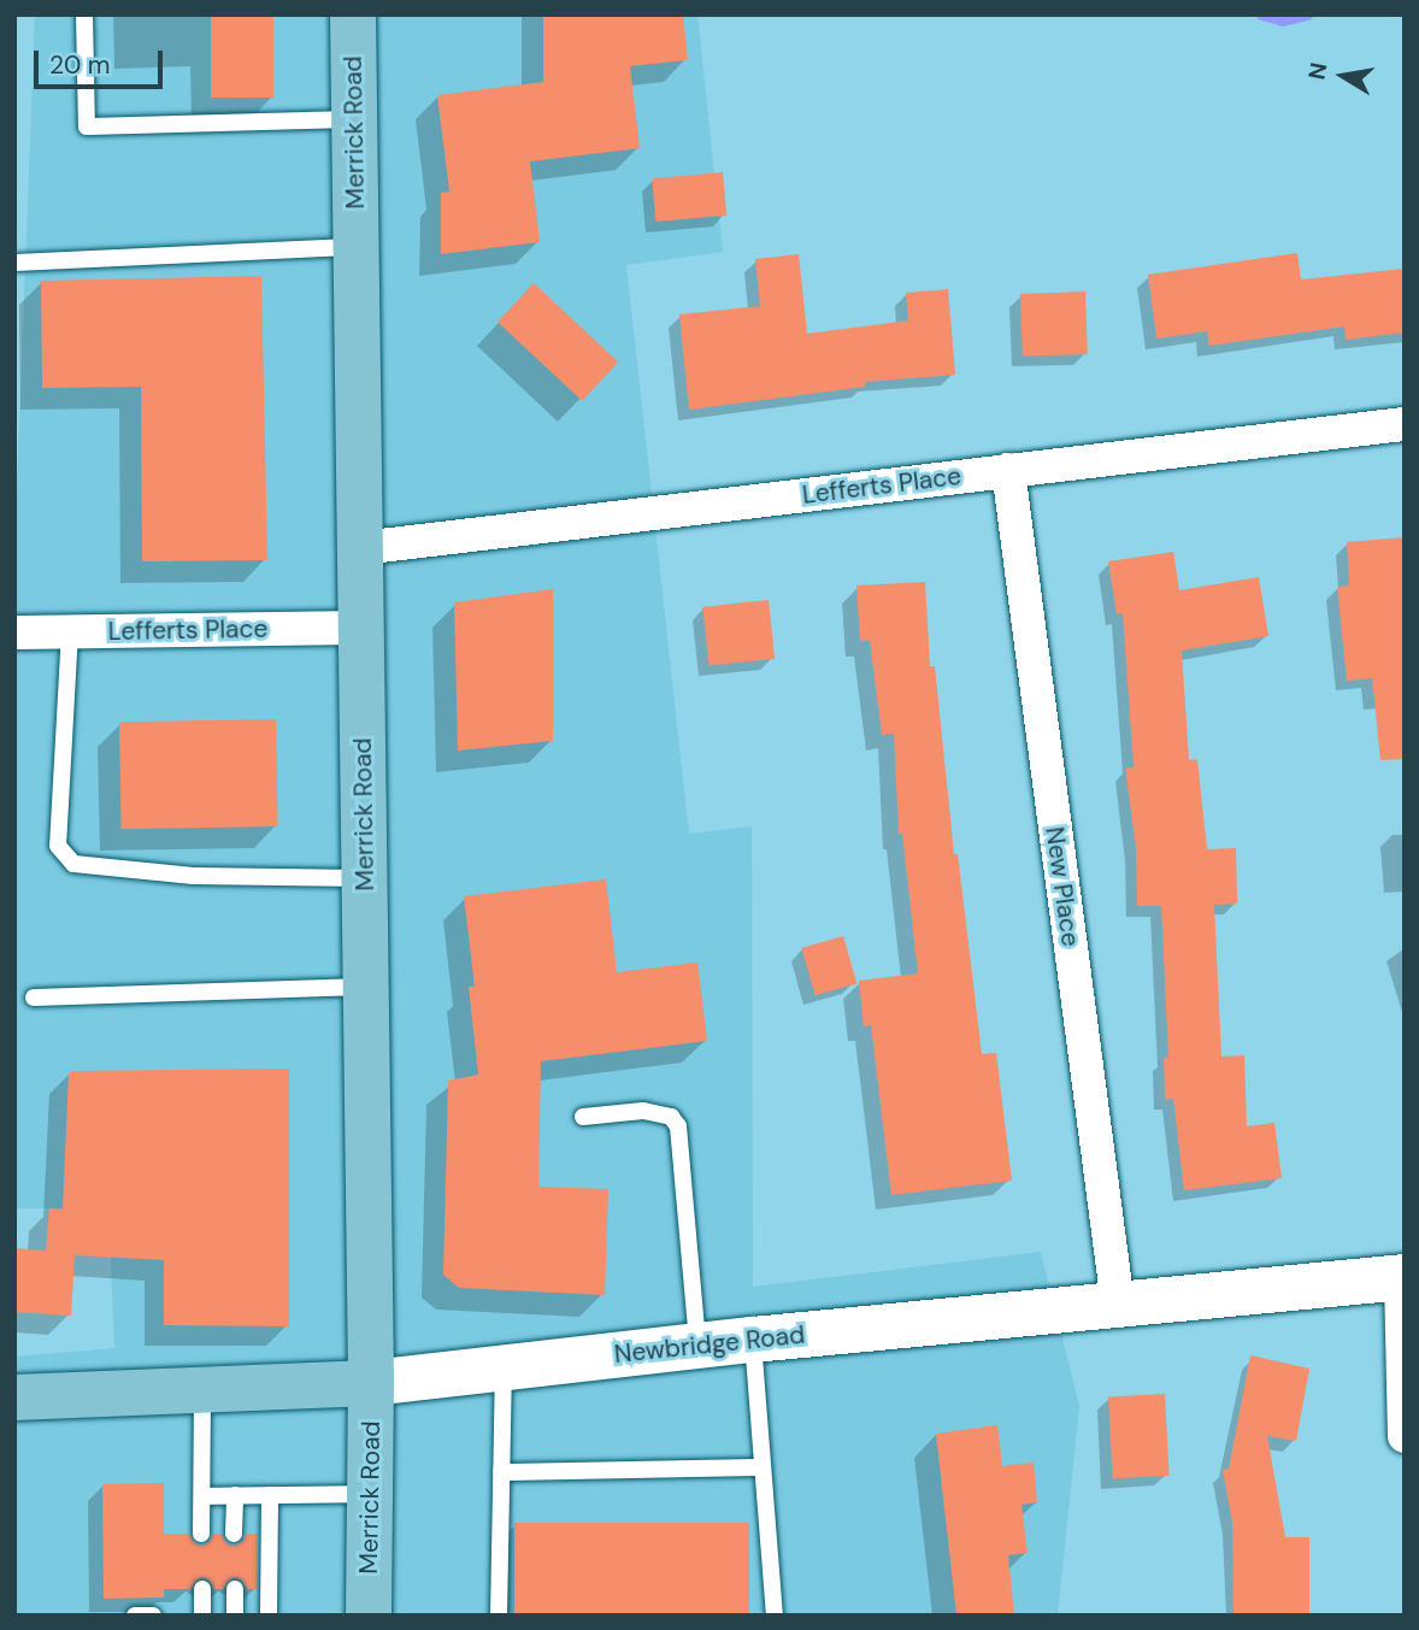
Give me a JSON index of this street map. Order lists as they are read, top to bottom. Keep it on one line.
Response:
{"streets":{"main road":["Merrick Road","Newbridge Road"],"street":["Lefferts Place","New Place"]},"crossings":[["Merrick Road","Lefferts Place"],["Merrick Road","Newbridge Road"],["Lefferts Place","New Place"],["New Place","Newbridge Road"]],"scale_bar":"20 m","north":"left"}
